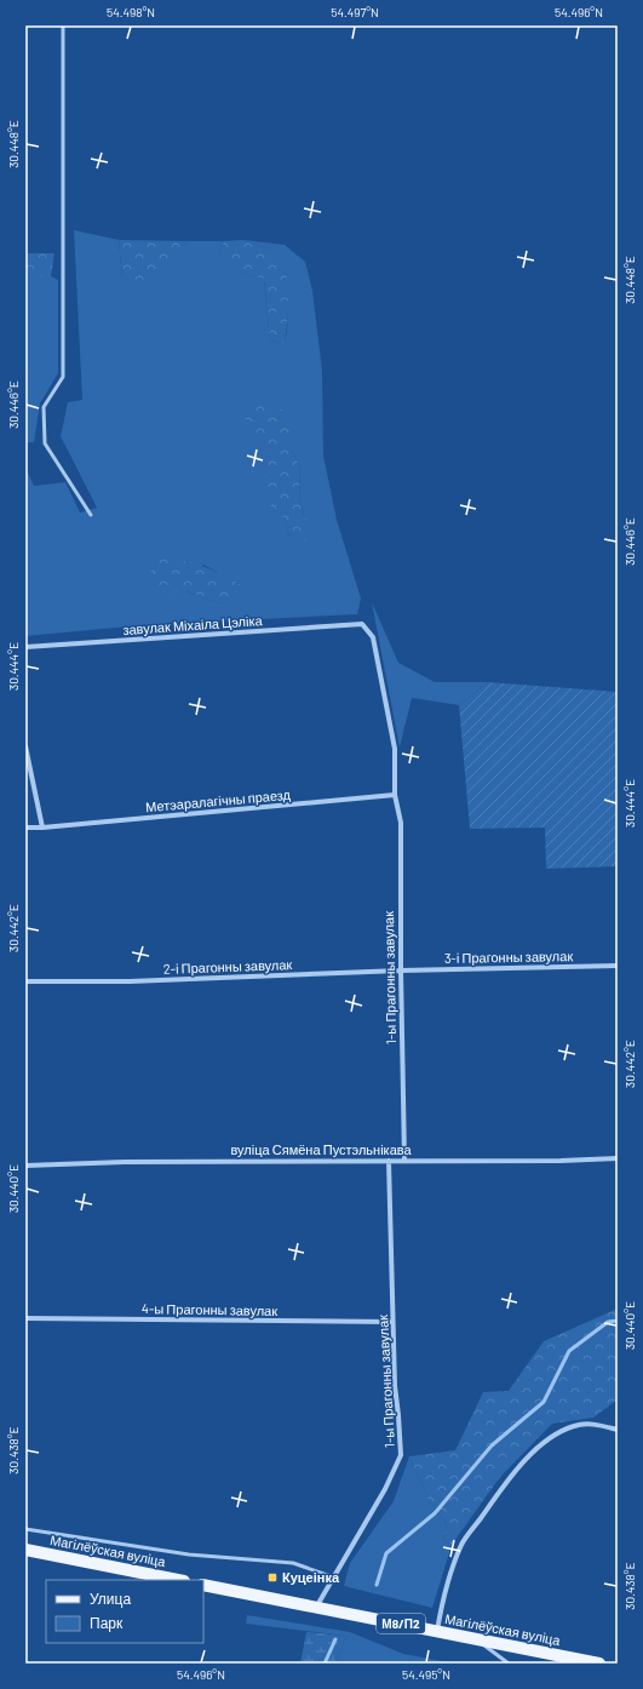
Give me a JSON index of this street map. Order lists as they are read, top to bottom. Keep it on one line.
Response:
{"streets":{"main road":["Магілёўская вуліца","М8/П2"],"street":["завулак Міхаіла Цэліка","Метэаралагічны праезд","3-і Прагонны завулак","2-і Прагонны завулак","1-ы Прагонны завулак","вуліца Сямёна Пустэльнікава","4-ы Прагонны завулак"]},"crossings":[["завулак Міхаіла Цэліка","1-ы Прагонны завулак"],["Метэаралагічны праезд","1-ы Прагонны завулак"],["3-і Прагонны завулак","2-і Прагонны завулак"],["3-і Прагонны завулак","1-ы Прагонны завулак"],["2-і Прагонны завулак","1-ы Прагонны завулак"],["1-ы Прагонны завулак","вуліца Сямёна Пустэльнікава"],["1-ы Прагонны завулак","4-ы Прагонны завулак"],["1-ы Прагонны завулак","Магілёўская вуліца"]],"places":{"transit":["Куцеінка"]},"legend":["Улица","Парк"],"coordinates":["54.498°N","54.497°N","54.496°N","30.448°E","30.446°E","30.444°E","30.442°E","30.440°E","30.438°E","54.495°N"]}
